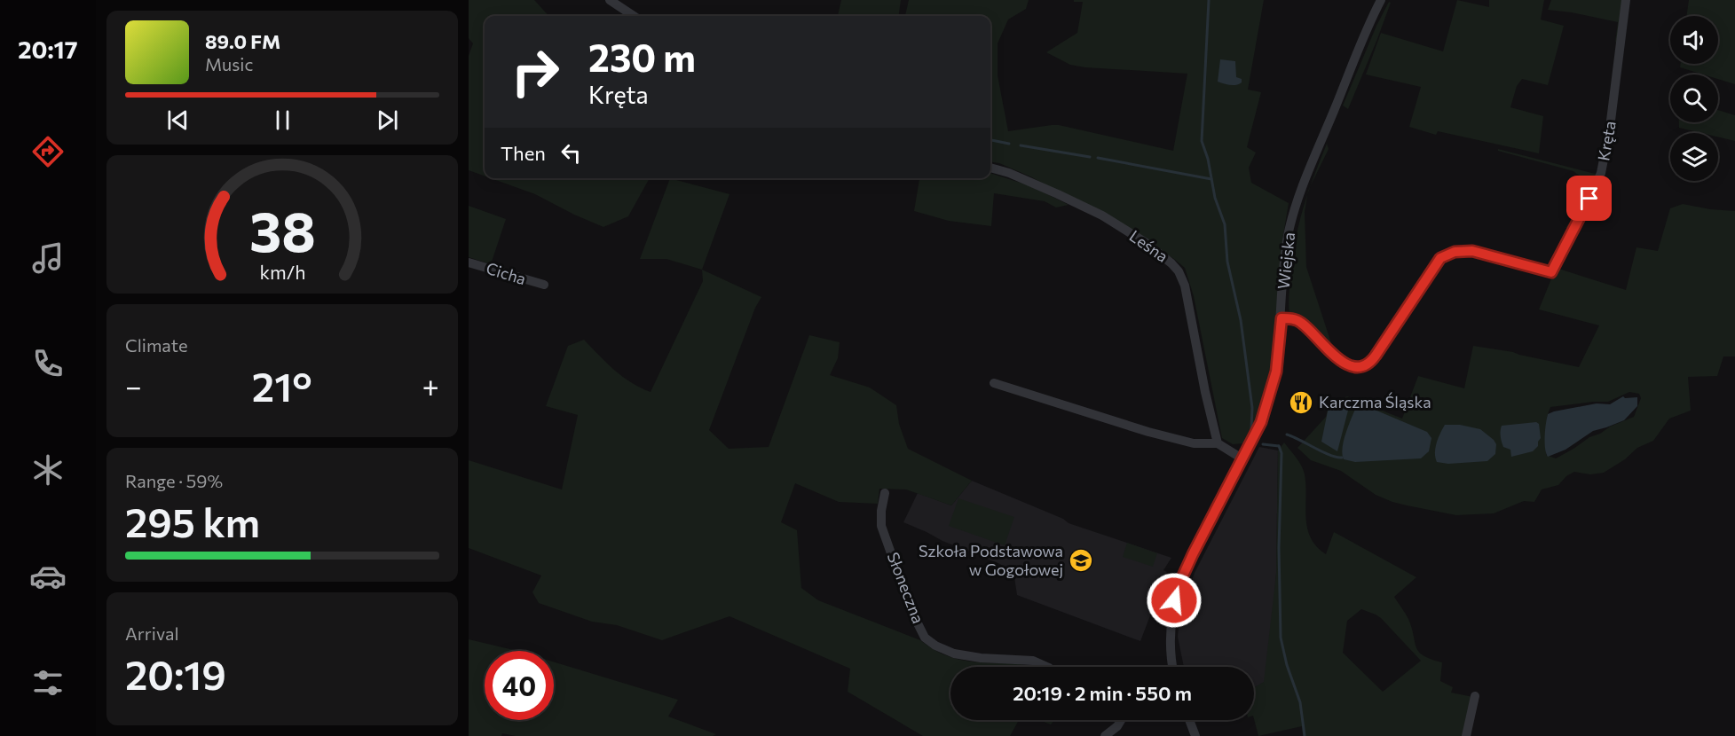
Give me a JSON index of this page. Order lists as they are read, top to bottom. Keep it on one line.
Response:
{"streets":{"street":["Kręta","Leśna","Wiejska","Cicha","Słoneczna"]},"crossings":[["Kręta","Wiejska"]],"places":{"restaurant":["Karczma Śląska"],"school or university":["Szkoła Podstawowa w Gogołowej"]},"page":{"tabs":"20:17","turn":["230 m","Kręta"],"song":["89.0 FM","Music"],"then":"Then","tile":["Climate",["Range · 59%","295 km"],["Arrival","20:19"]],"heat":["−","21°","+"],"limit":"40","trip":"20:19 · 2 min · 550 m","gauge":["38","km/h"]}}
